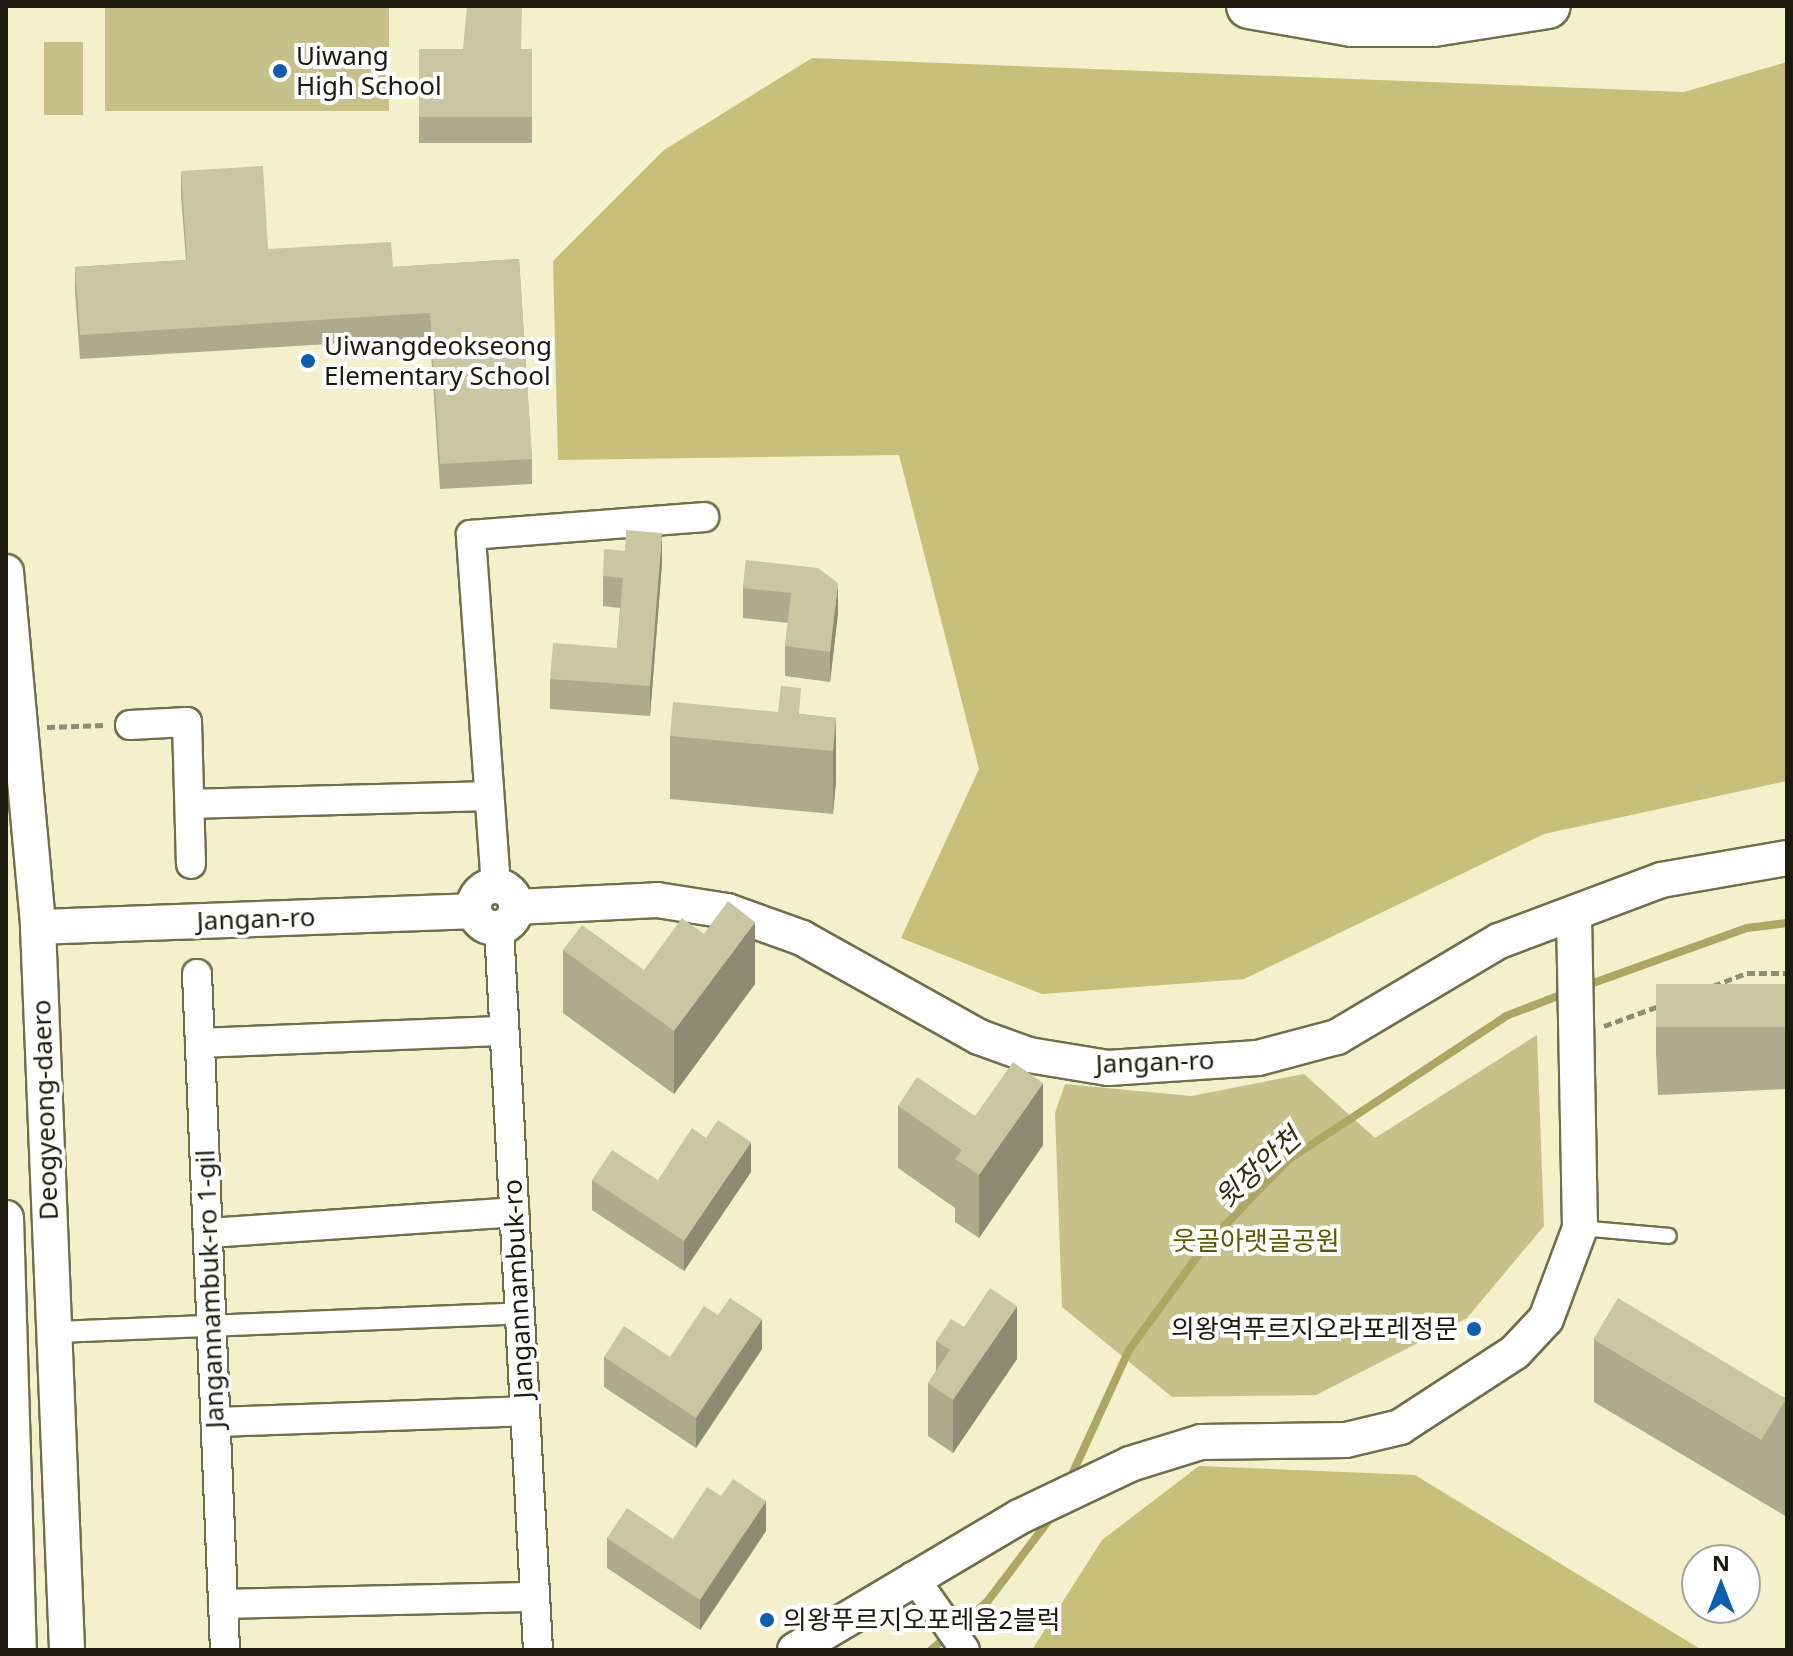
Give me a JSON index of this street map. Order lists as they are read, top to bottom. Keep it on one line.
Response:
{"streets":{"street":["Jangan-ro","Deogyeong-daero","Jangannambuk-ro 1-gil","Jangannambuk-ro"]},"crossings":[["Jangan-ro","Deogyeong-daero"],["Jangan-ro","Jangannambuk-ro"]],"water":["윗장안천"],"parks":["웃골아랫골공원"],"places":["Uiwang High School","Uiwangdeokseong Elementary School","의왕역푸르지오라포레정문","의왕푸르지오포레움2블럭"],"north":"top"}
